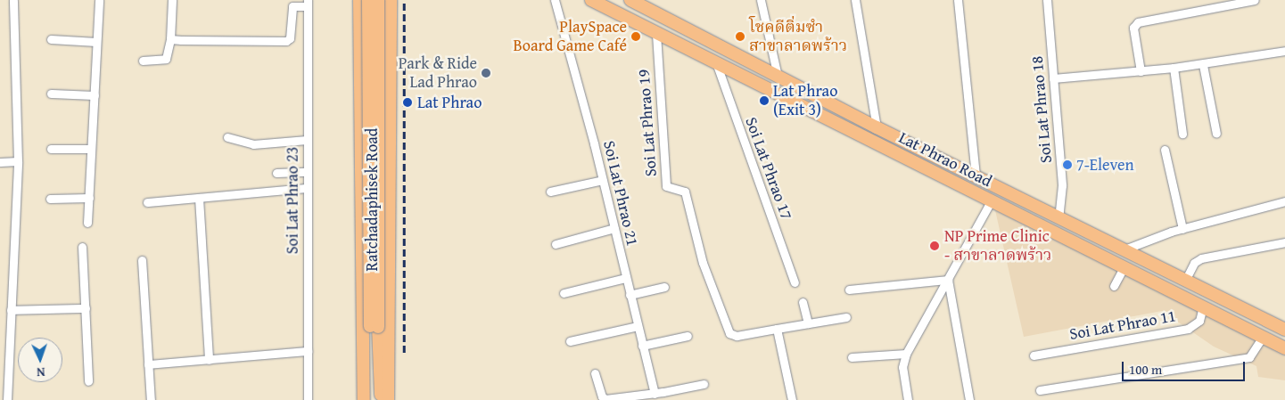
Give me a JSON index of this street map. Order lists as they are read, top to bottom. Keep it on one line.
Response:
{"streets":{"main road":["Lat Phrao Road","Ratchadaphisek Road"],"street":["Soi Lat Phrao 18","Soi Lat Phrao 19","Soi Lat Phrao 17","Soi Lat Phrao 21","Soi Lat Phrao 23","Soi Lat Phrao 11"]},"crossings":[["Soi Lat Phrao 18","Lat Phrao Road"],["Soi Lat Phrao 19","Lat Phrao Road"],["Lat Phrao Road","Soi Lat Phrao 17"],["Lat Phrao Road","Soi Lat Phrao 11"]],"places":["PlaySpace Board Game Café","โชคดีติ่มซำ สาขาลาดพร้าว","Park & Ride Lad Phrao","Lat Phrao (Exit 3)","Lat Phrao","7-Eleven","NP Prime Clinic - สาขาลาดพร้าว"],"scale_bar":"100 m","north":"bottom"}
